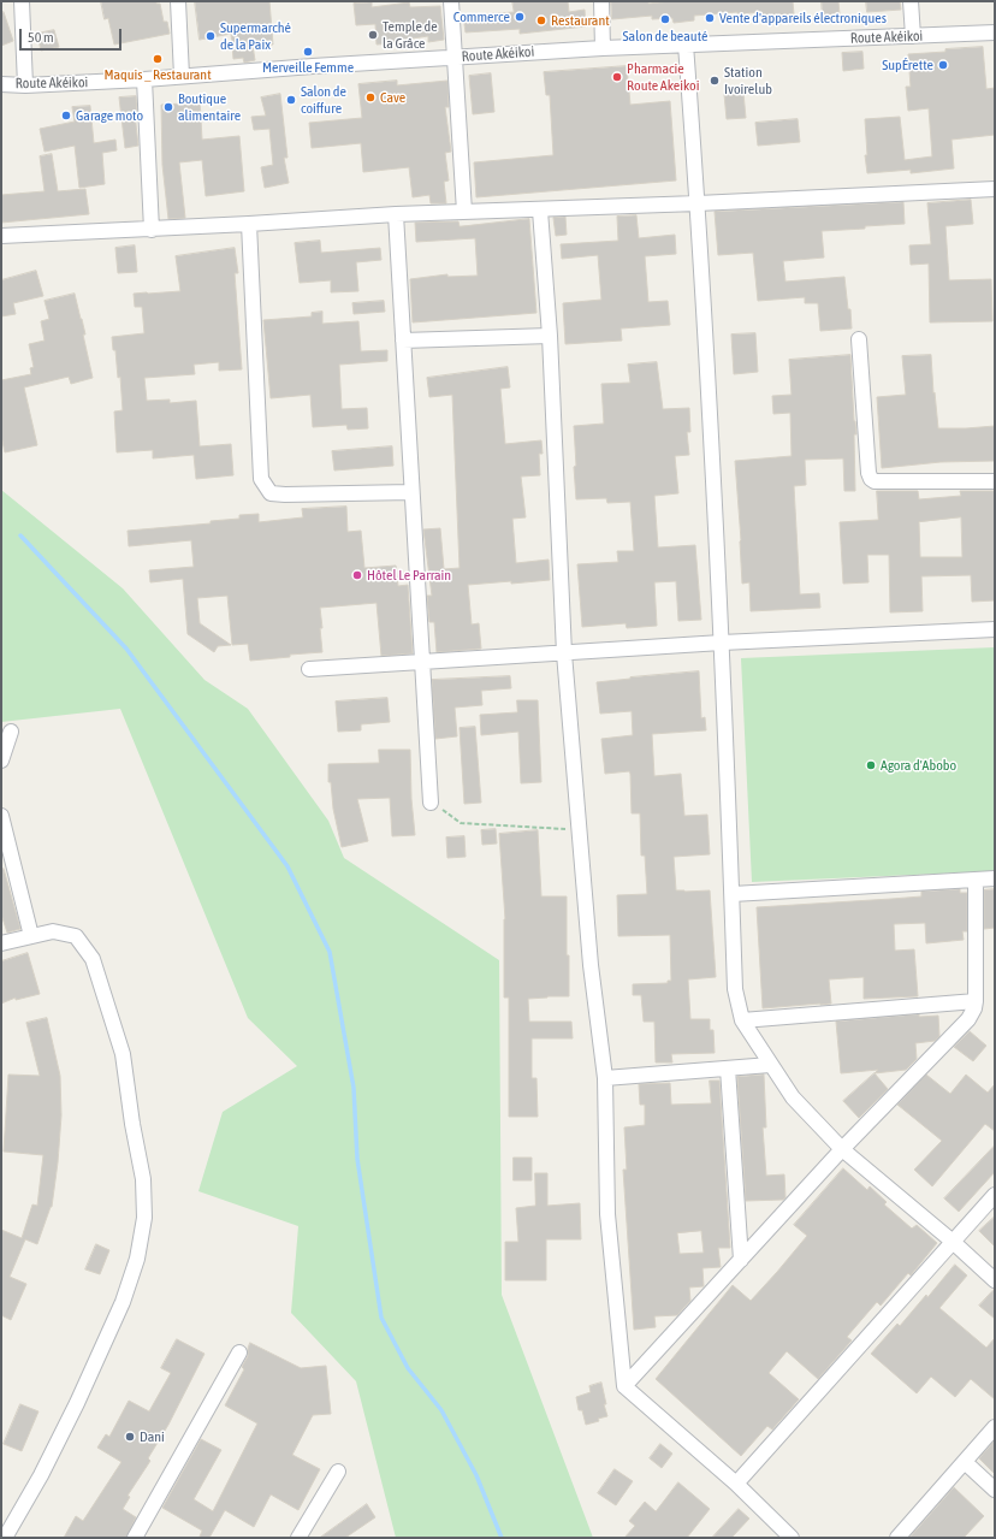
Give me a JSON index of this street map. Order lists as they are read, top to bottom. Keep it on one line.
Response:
{"streets":{"street":["Route Akéikoi"]},"places":["Commerce","Vente d'appareils électroniques","Salon de beauté","Restaurant","Temple de la Grâce","Supermarché de la Paix","Merveille Femme","Maquis _ Restaurant","SupÉrette","Pharmacie Route Akeikoi","Station Ivoirelub","Cave","Salon de coiffure","Boutique alimentaire","Garage moto","Hôtel Le Parrain","Agora d'Abobo","Dani"],"scale_bar":"50 m"}
